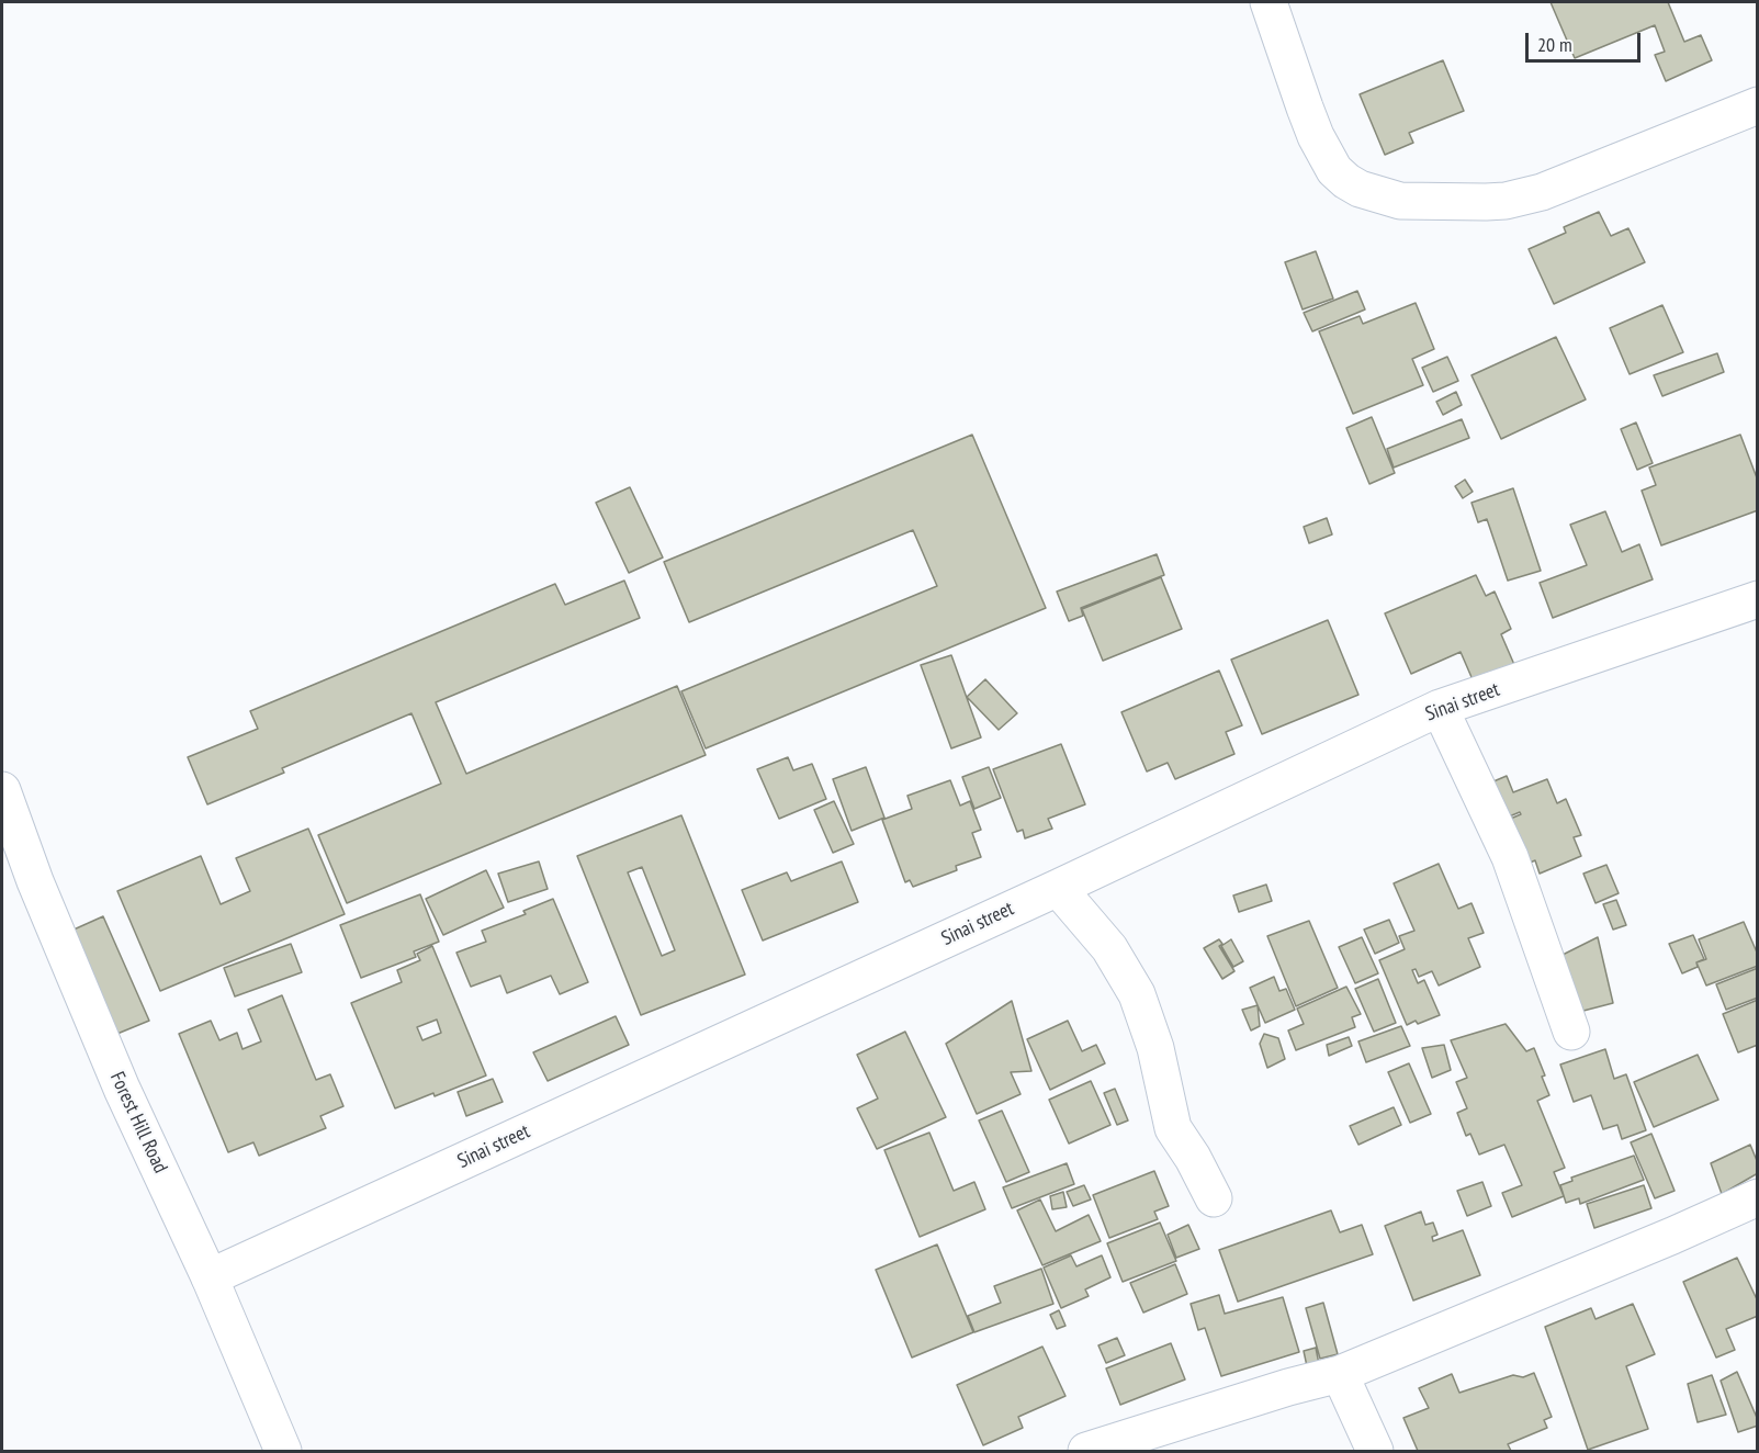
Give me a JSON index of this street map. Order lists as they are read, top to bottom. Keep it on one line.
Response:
{"streets":{"street":["Sinai street","Forest Hill Road"]},"crossings":[["Sinai street","Forest Hill Road"]],"scale_bar":"20 m"}
